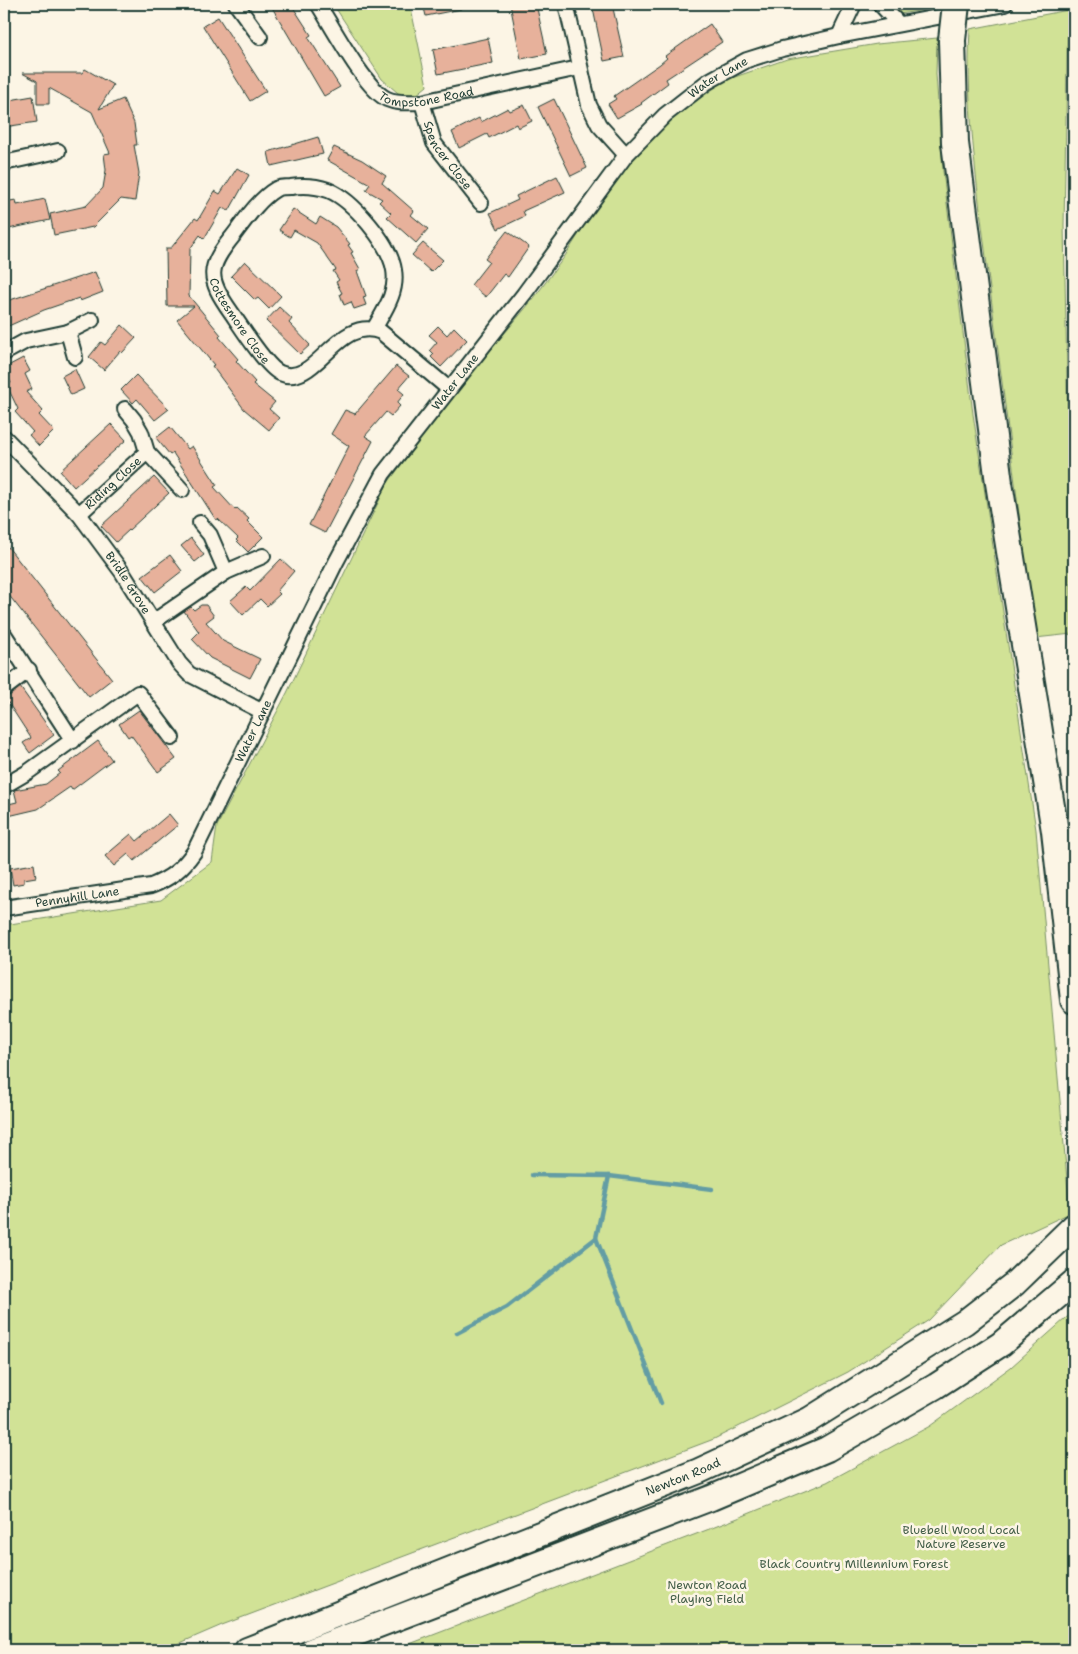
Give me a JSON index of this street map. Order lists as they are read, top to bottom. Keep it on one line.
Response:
{"streets":{"highway":["Newton Road"],"street":["Water Lane","Tompstone Road","Spencer Close","Cottesmore Close","Riding Close","Bridle Grove","Pennyhill Lane"]},"crossings":[["Water Lane","Bridle Grove"],["Water Lane","Pennyhill Lane"],["Tompstone Road","Spencer Close"],["Riding Close","Bridle Grove"]],"parks":["Bluebell Wood Local Nature Reserve","Black Country Millennium Forest","Newton Road Playing Field"]}
